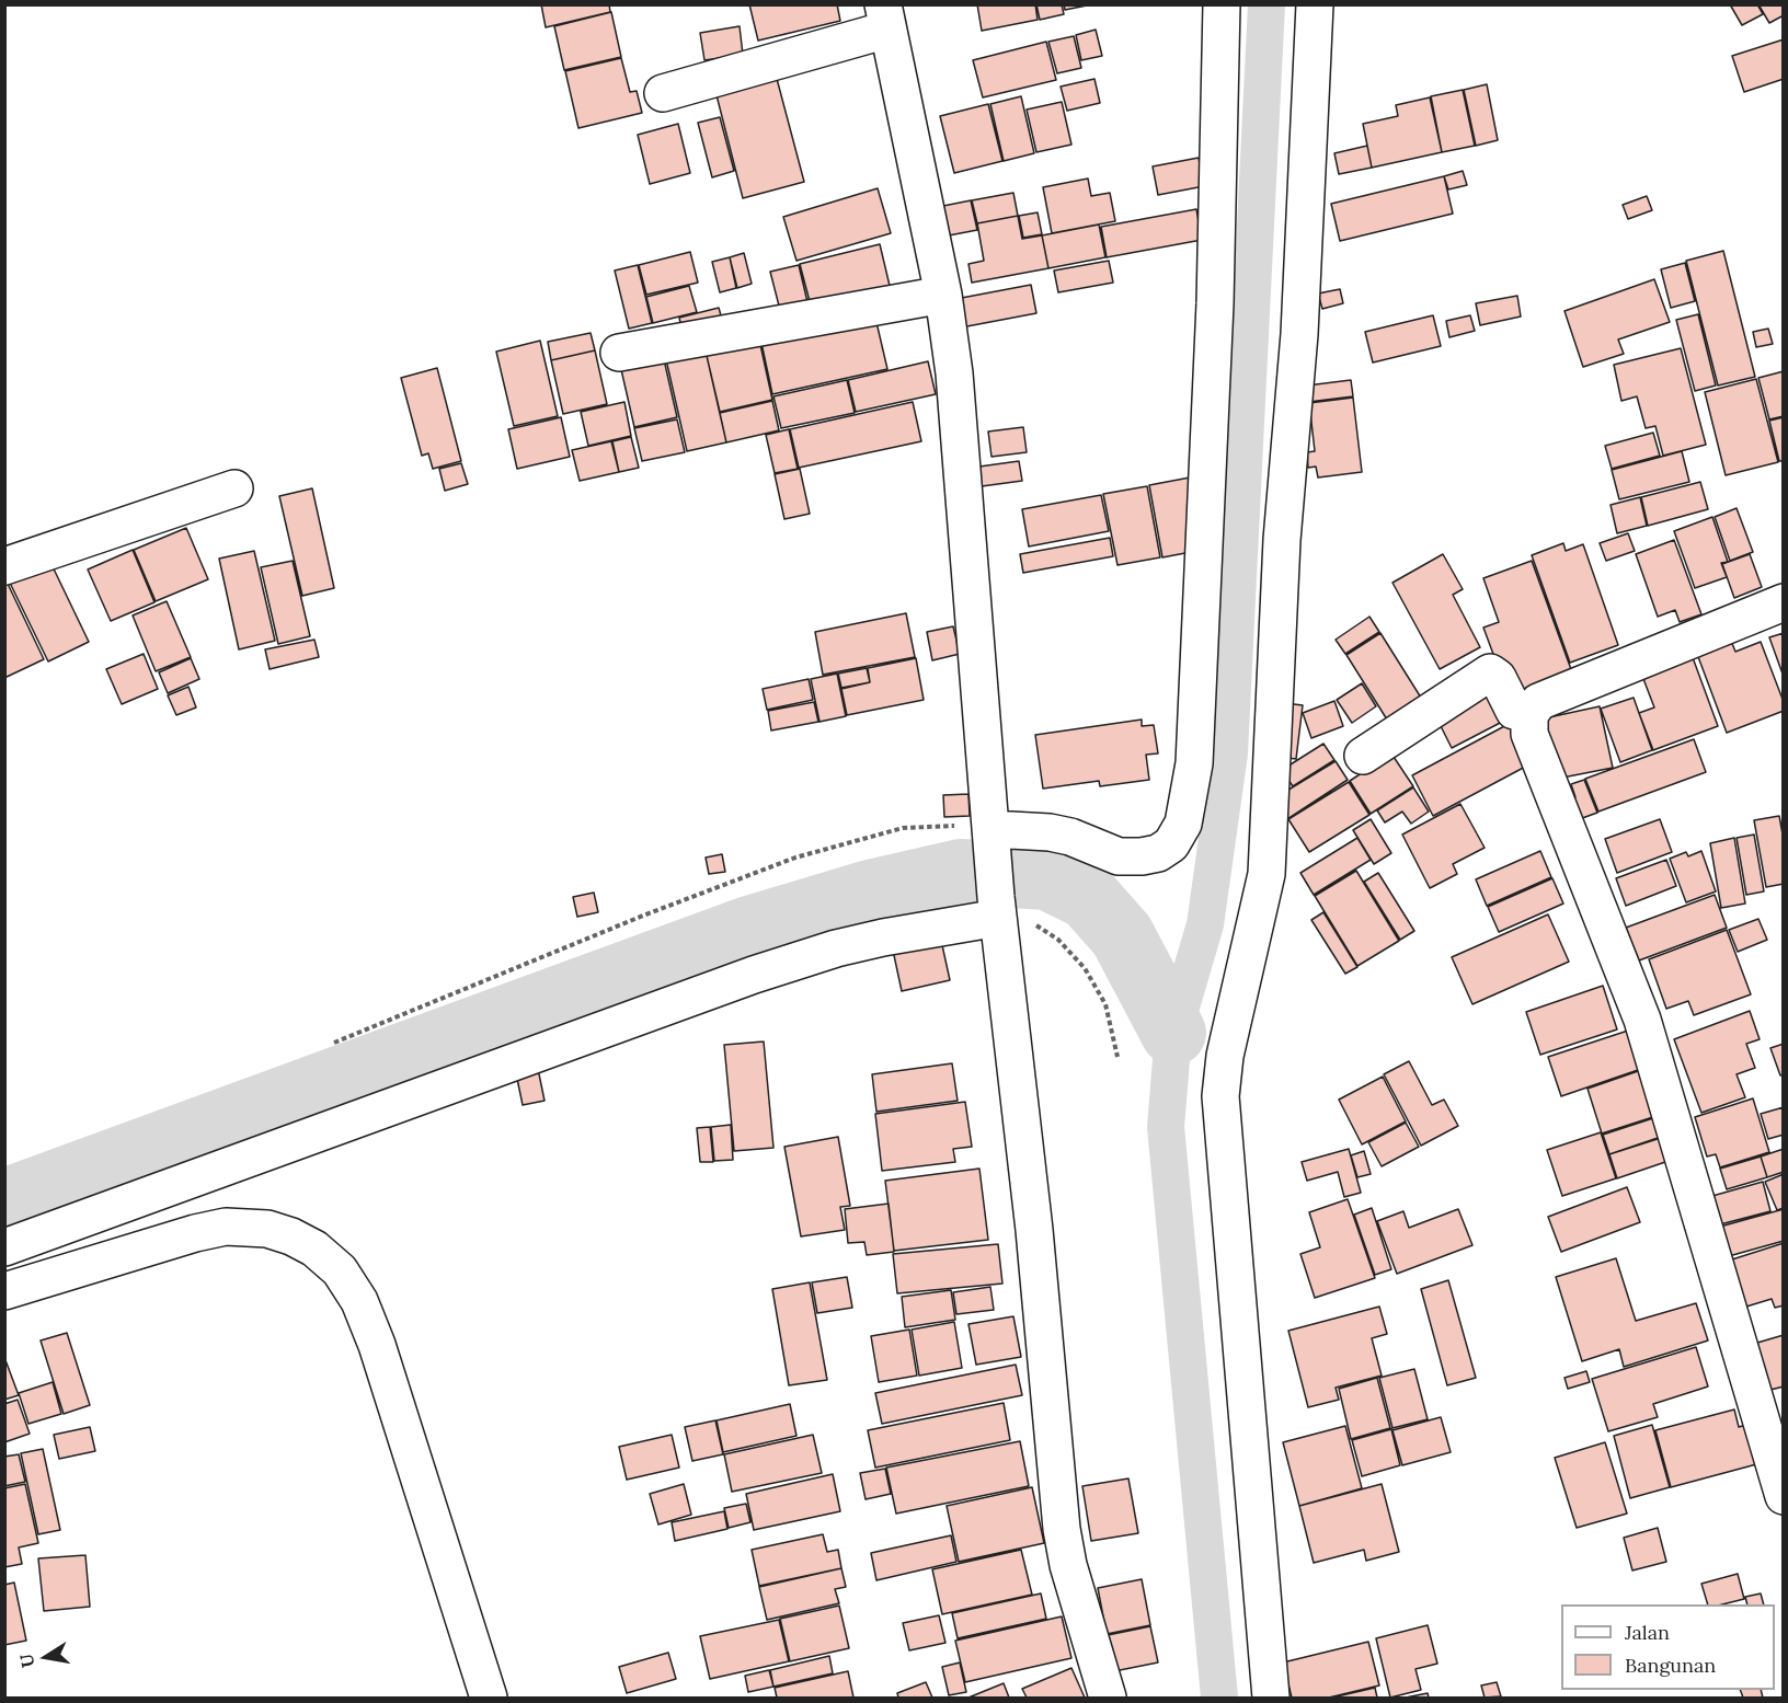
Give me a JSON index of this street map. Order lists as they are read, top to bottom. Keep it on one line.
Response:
{"legend":["Jalan","Bangunan"],"north":"left"}
